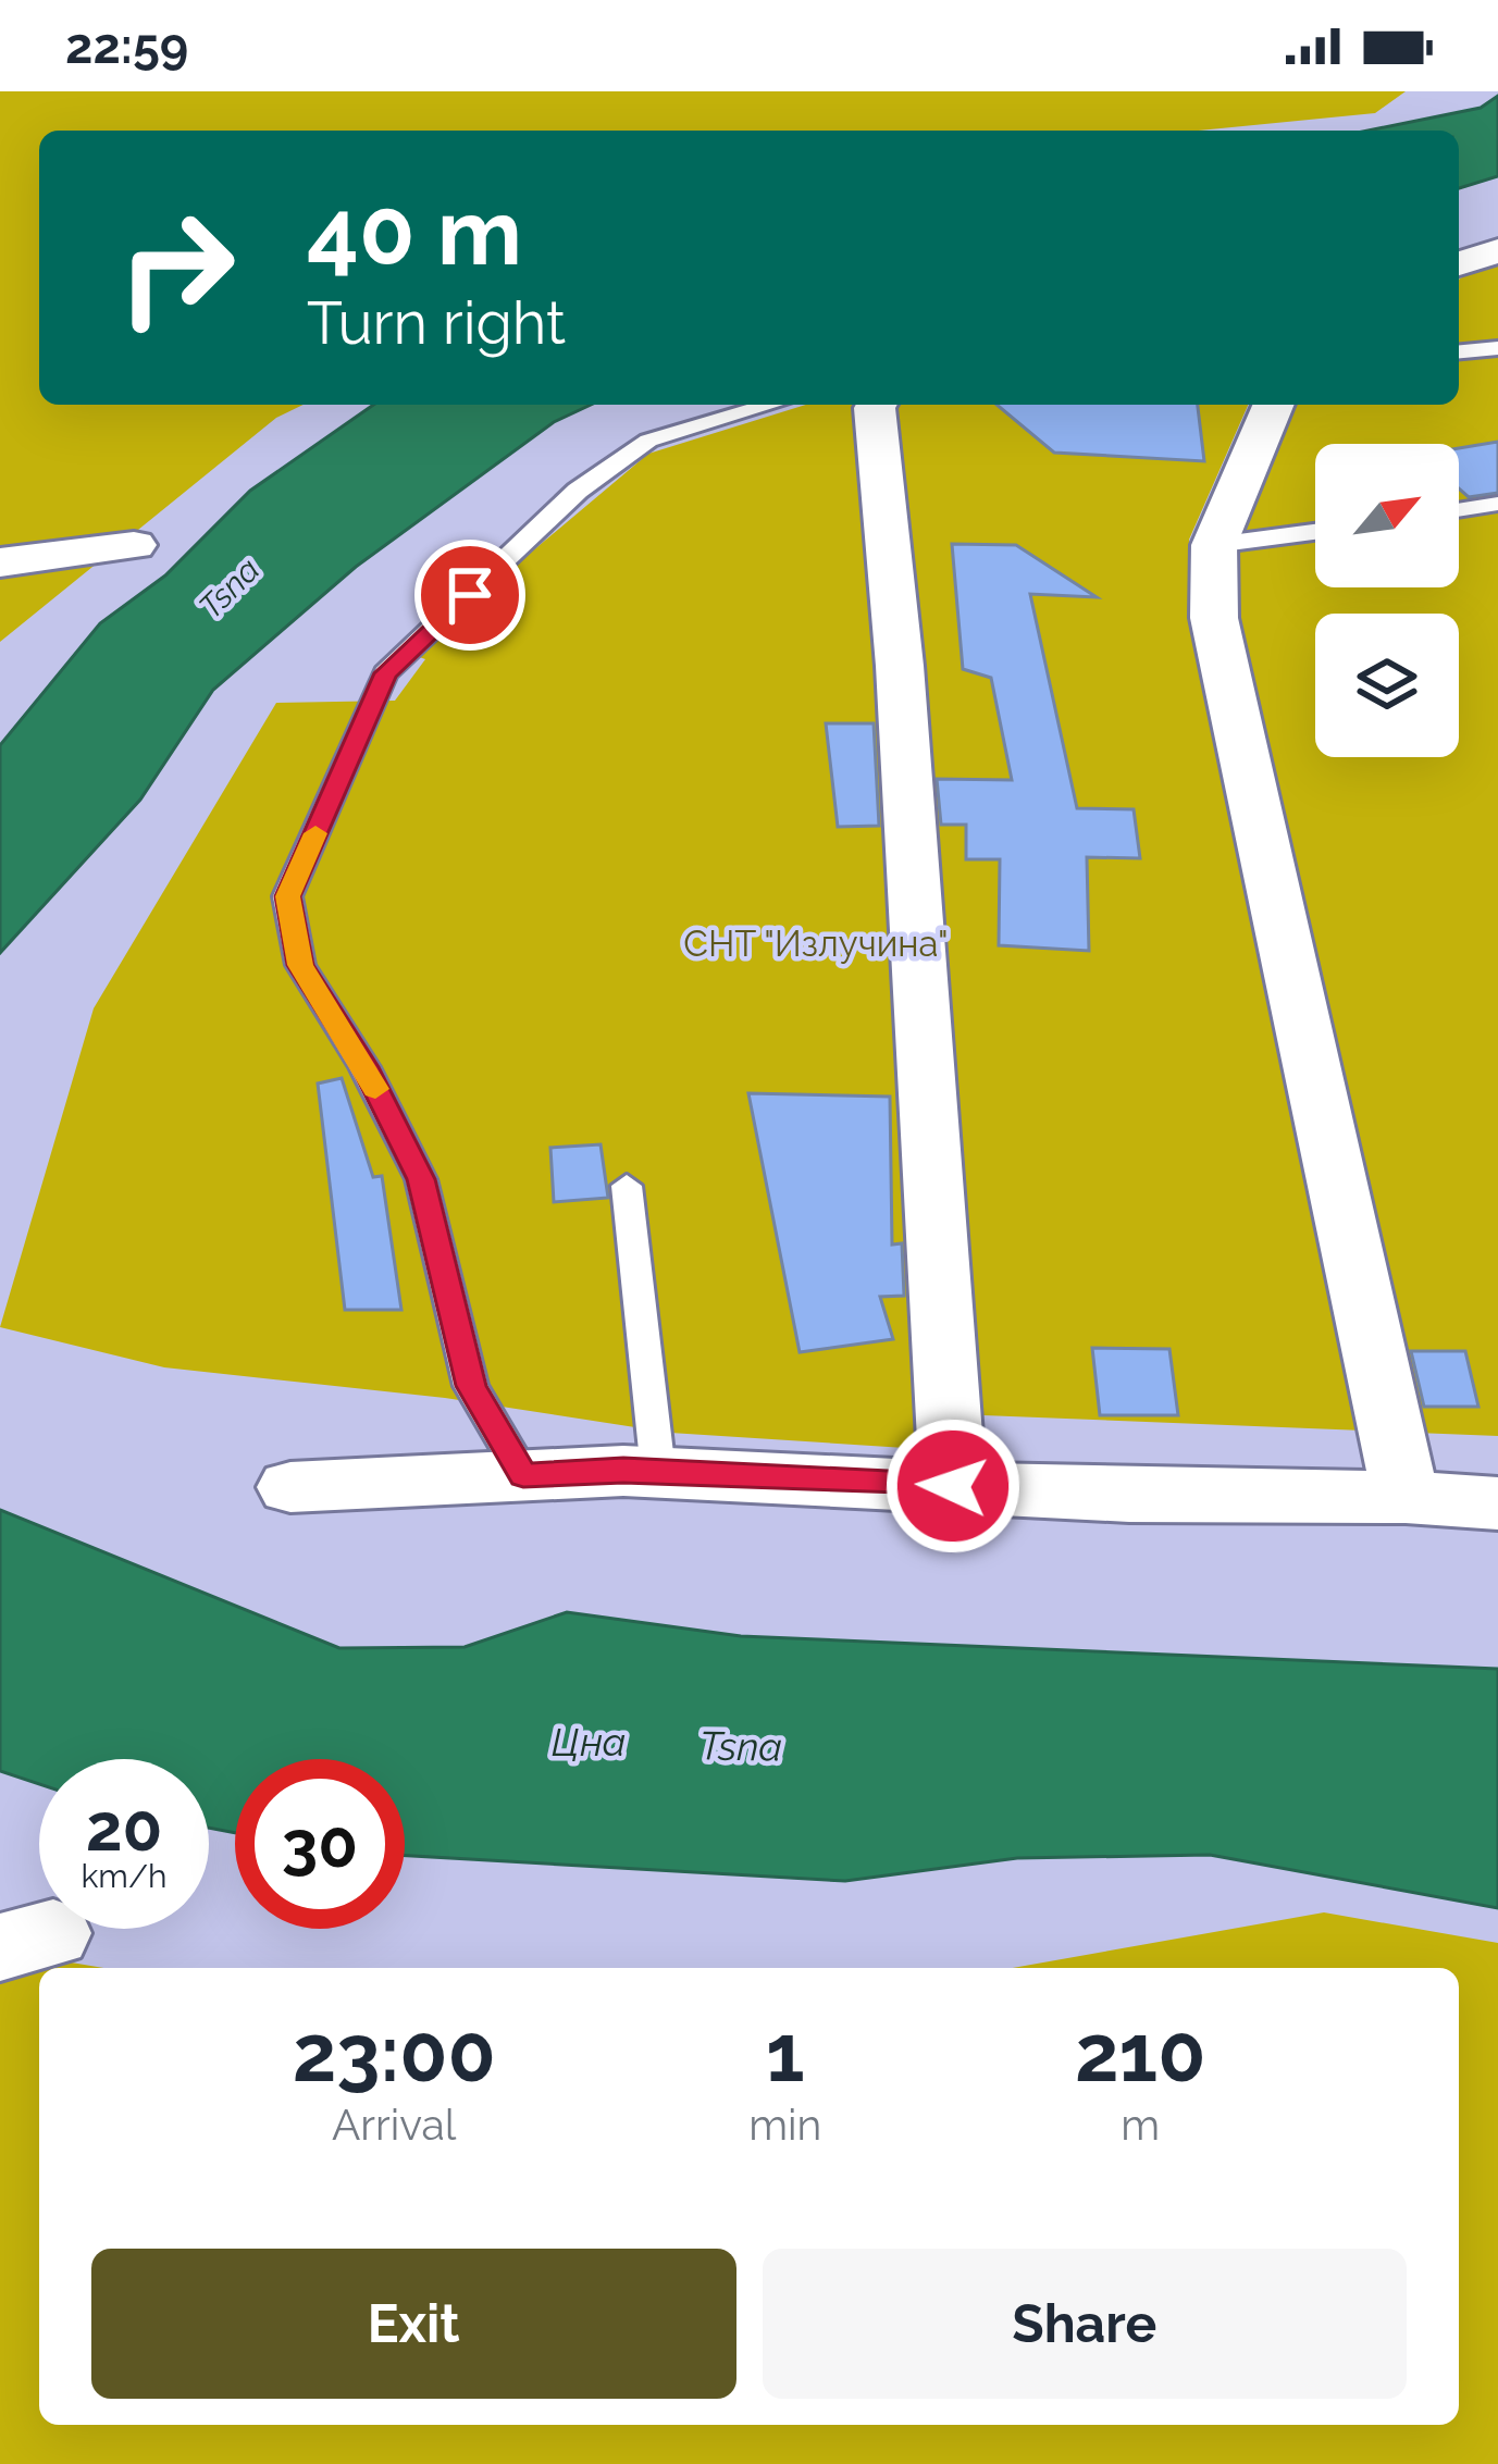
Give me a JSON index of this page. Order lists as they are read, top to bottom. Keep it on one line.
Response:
{"water":["Tsna","Цна"],"parks":["СНТ \"Излучина\""],"north":"top right","page":{"status":"22:59","turn":["40 m","Turn right"],"speed":"20 km/h","limit":"30","eta":["23:00","Arrival","1","min","210","m"],"buttons":["Exit","Share"]}}
